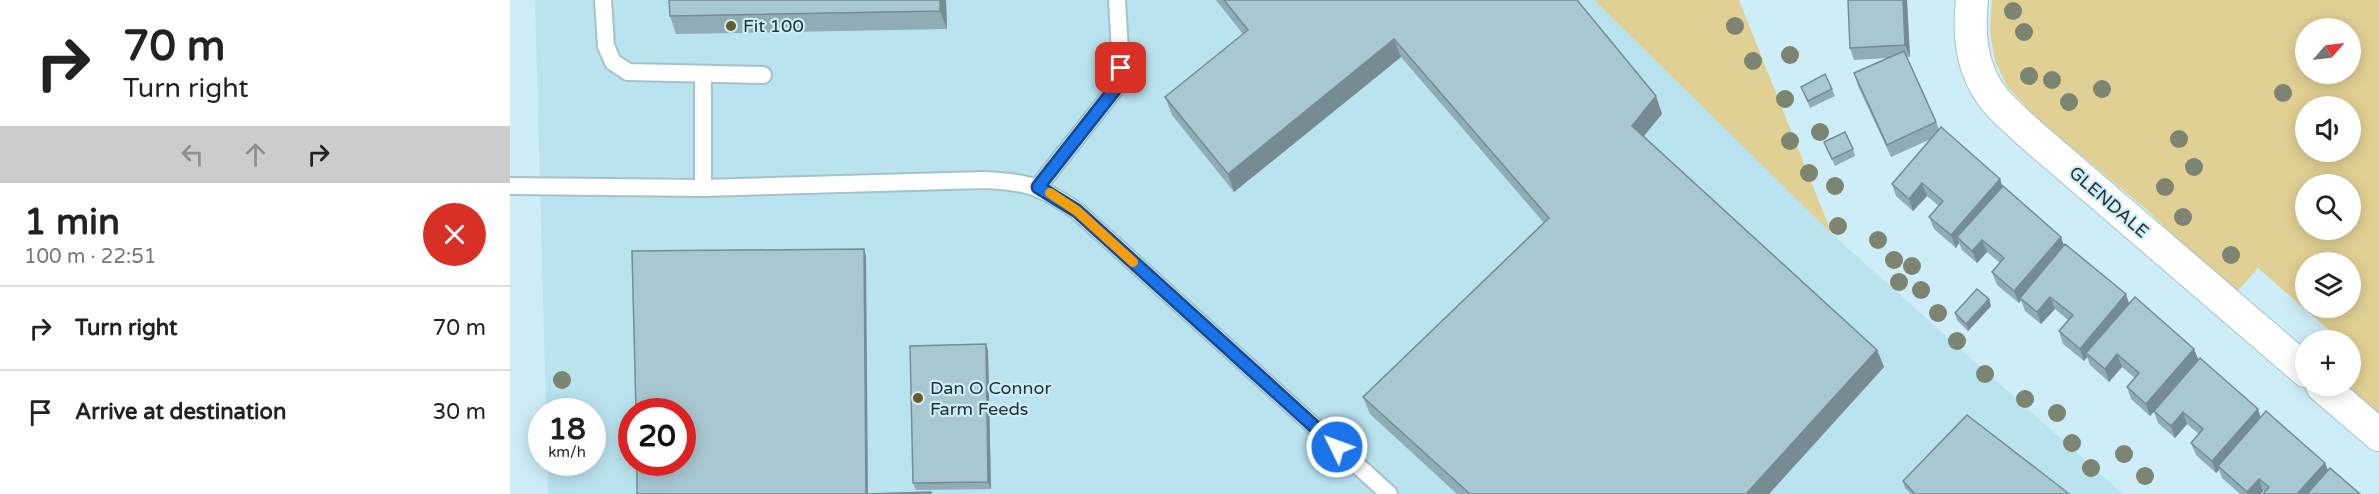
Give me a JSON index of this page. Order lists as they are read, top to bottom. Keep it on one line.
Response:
{"streets":{"street":["GLENDALE"]},"places":["Fit 100","Dan O Connor Farm Feeds"],"north":"top right","page":{"turn":["70 m","Turn right"],"map_buttons":"+","heading":["1 min","100 m · 22:51"],"list":[{"name":"Turn right","value":"70 m"},{"name":"Arrive at destination","value":"30 m"}],"speed":"18 km/h","limit":"20"}}
